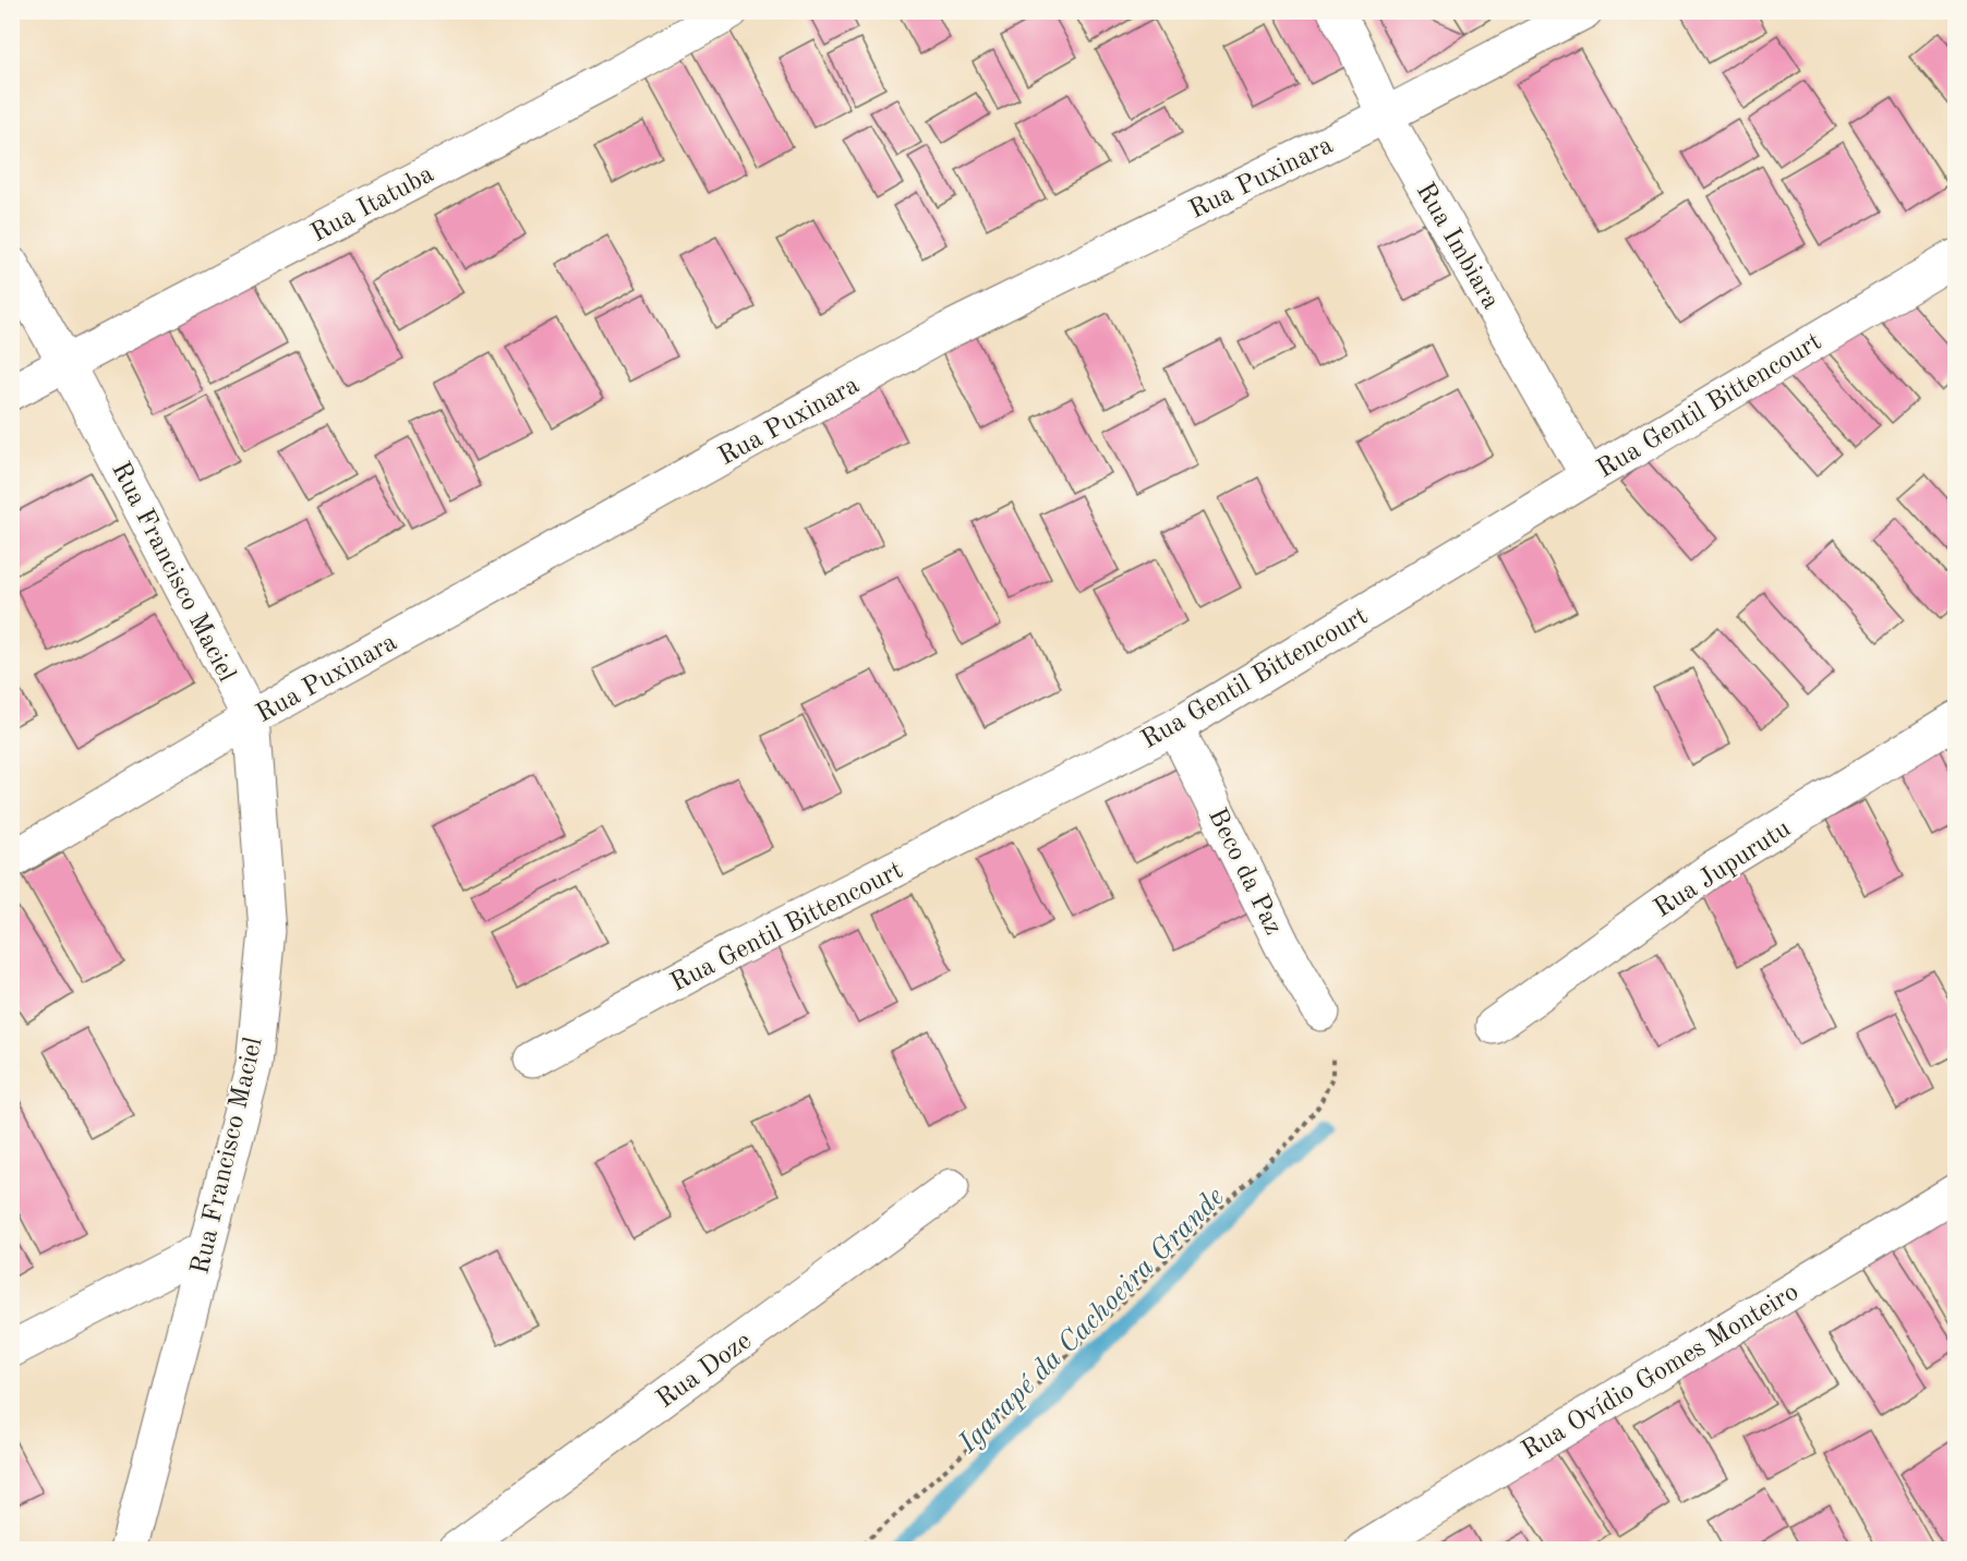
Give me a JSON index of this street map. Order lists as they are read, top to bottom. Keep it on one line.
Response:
{"streets":{"street":["Rua Puxinara","Rua Itatuba","Rua Imbiara","Rua Gentil Bittencourt","Rua Francisco Maciel","Rua Jupurutu","Beco da Paz","Rua Doze","Rua Ovídio Gomes Monteiro"]},"crossings":[["Rua Puxinara","Rua Imbiara"],["Rua Puxinara","Rua Francisco Maciel"],["Rua Itatuba","Rua Francisco Maciel"],["Rua Imbiara","Rua Gentil Bittencourt"],["Rua Gentil Bittencourt","Beco da Paz"]],"water":["Igarapé da Cachoeira Grande"]}
